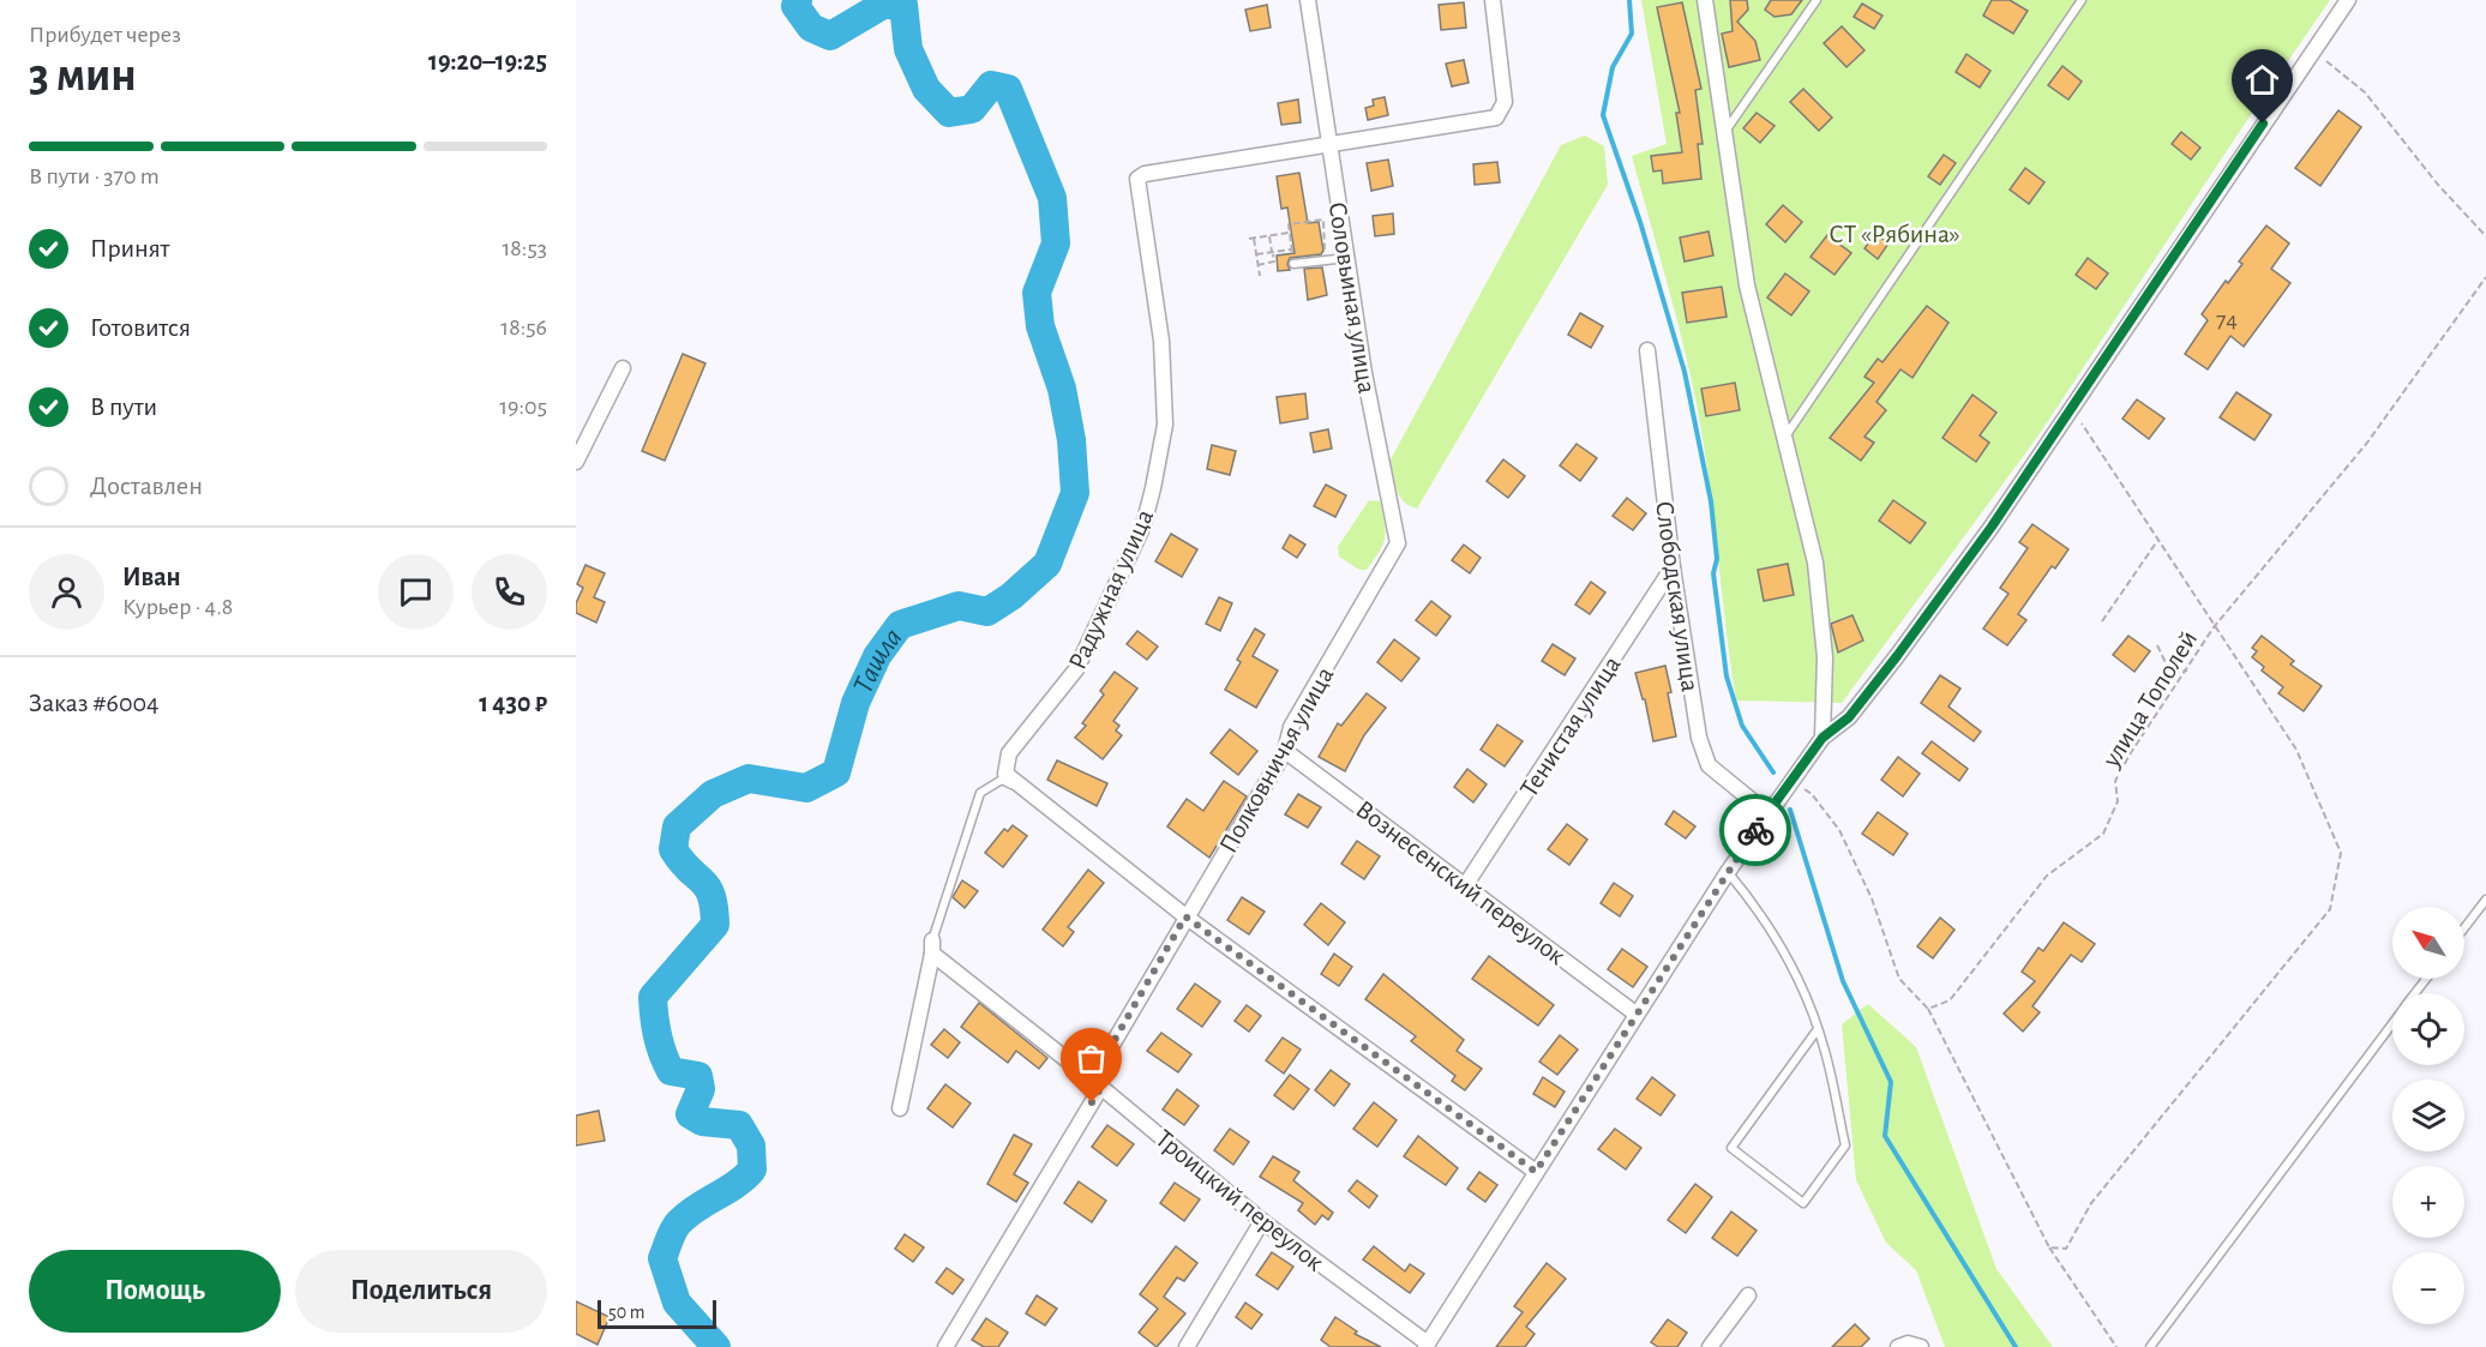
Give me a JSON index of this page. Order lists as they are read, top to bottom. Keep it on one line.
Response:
{"streets":{"street":["Соловьиная улица","Радужная улица","Слободская улица","Тенистая улица","Полковничья улица","Вознесенский переулок","Троицкий переулок"],"path":["улица Тополей"]},"crossings":[["Соловьиная улица","Радужная улица"],["Соловьиная улица","Полковничья улица"],["Слободская улица","Тенистая улица"],["Тенистая улица","Вознесенский переулок"],["Полковничья улица","Вознесенский переулок"],["Полковничья улица","Троицкий переулок"]],"water":["Ташла"],"parks":["СТ «Рябина»"],"house_numbers":["74"],"scale_bar":"50 m","north":"top left","page":{"heading":["3 мин","Прибудет через","19:20–19:25"],"panel":["Иван","Курьер · 4.8","Заказ #6004","1 430 ₽"],"bar":"В пути · 370 m","list":[["Принят","18:53"],["Готовится","18:56"],["В пути","19:05"],"Доставлен"],"map_buttons":["+","−"],"buttons":["Помощь","Поделиться"],"scale":"50 m"}}
